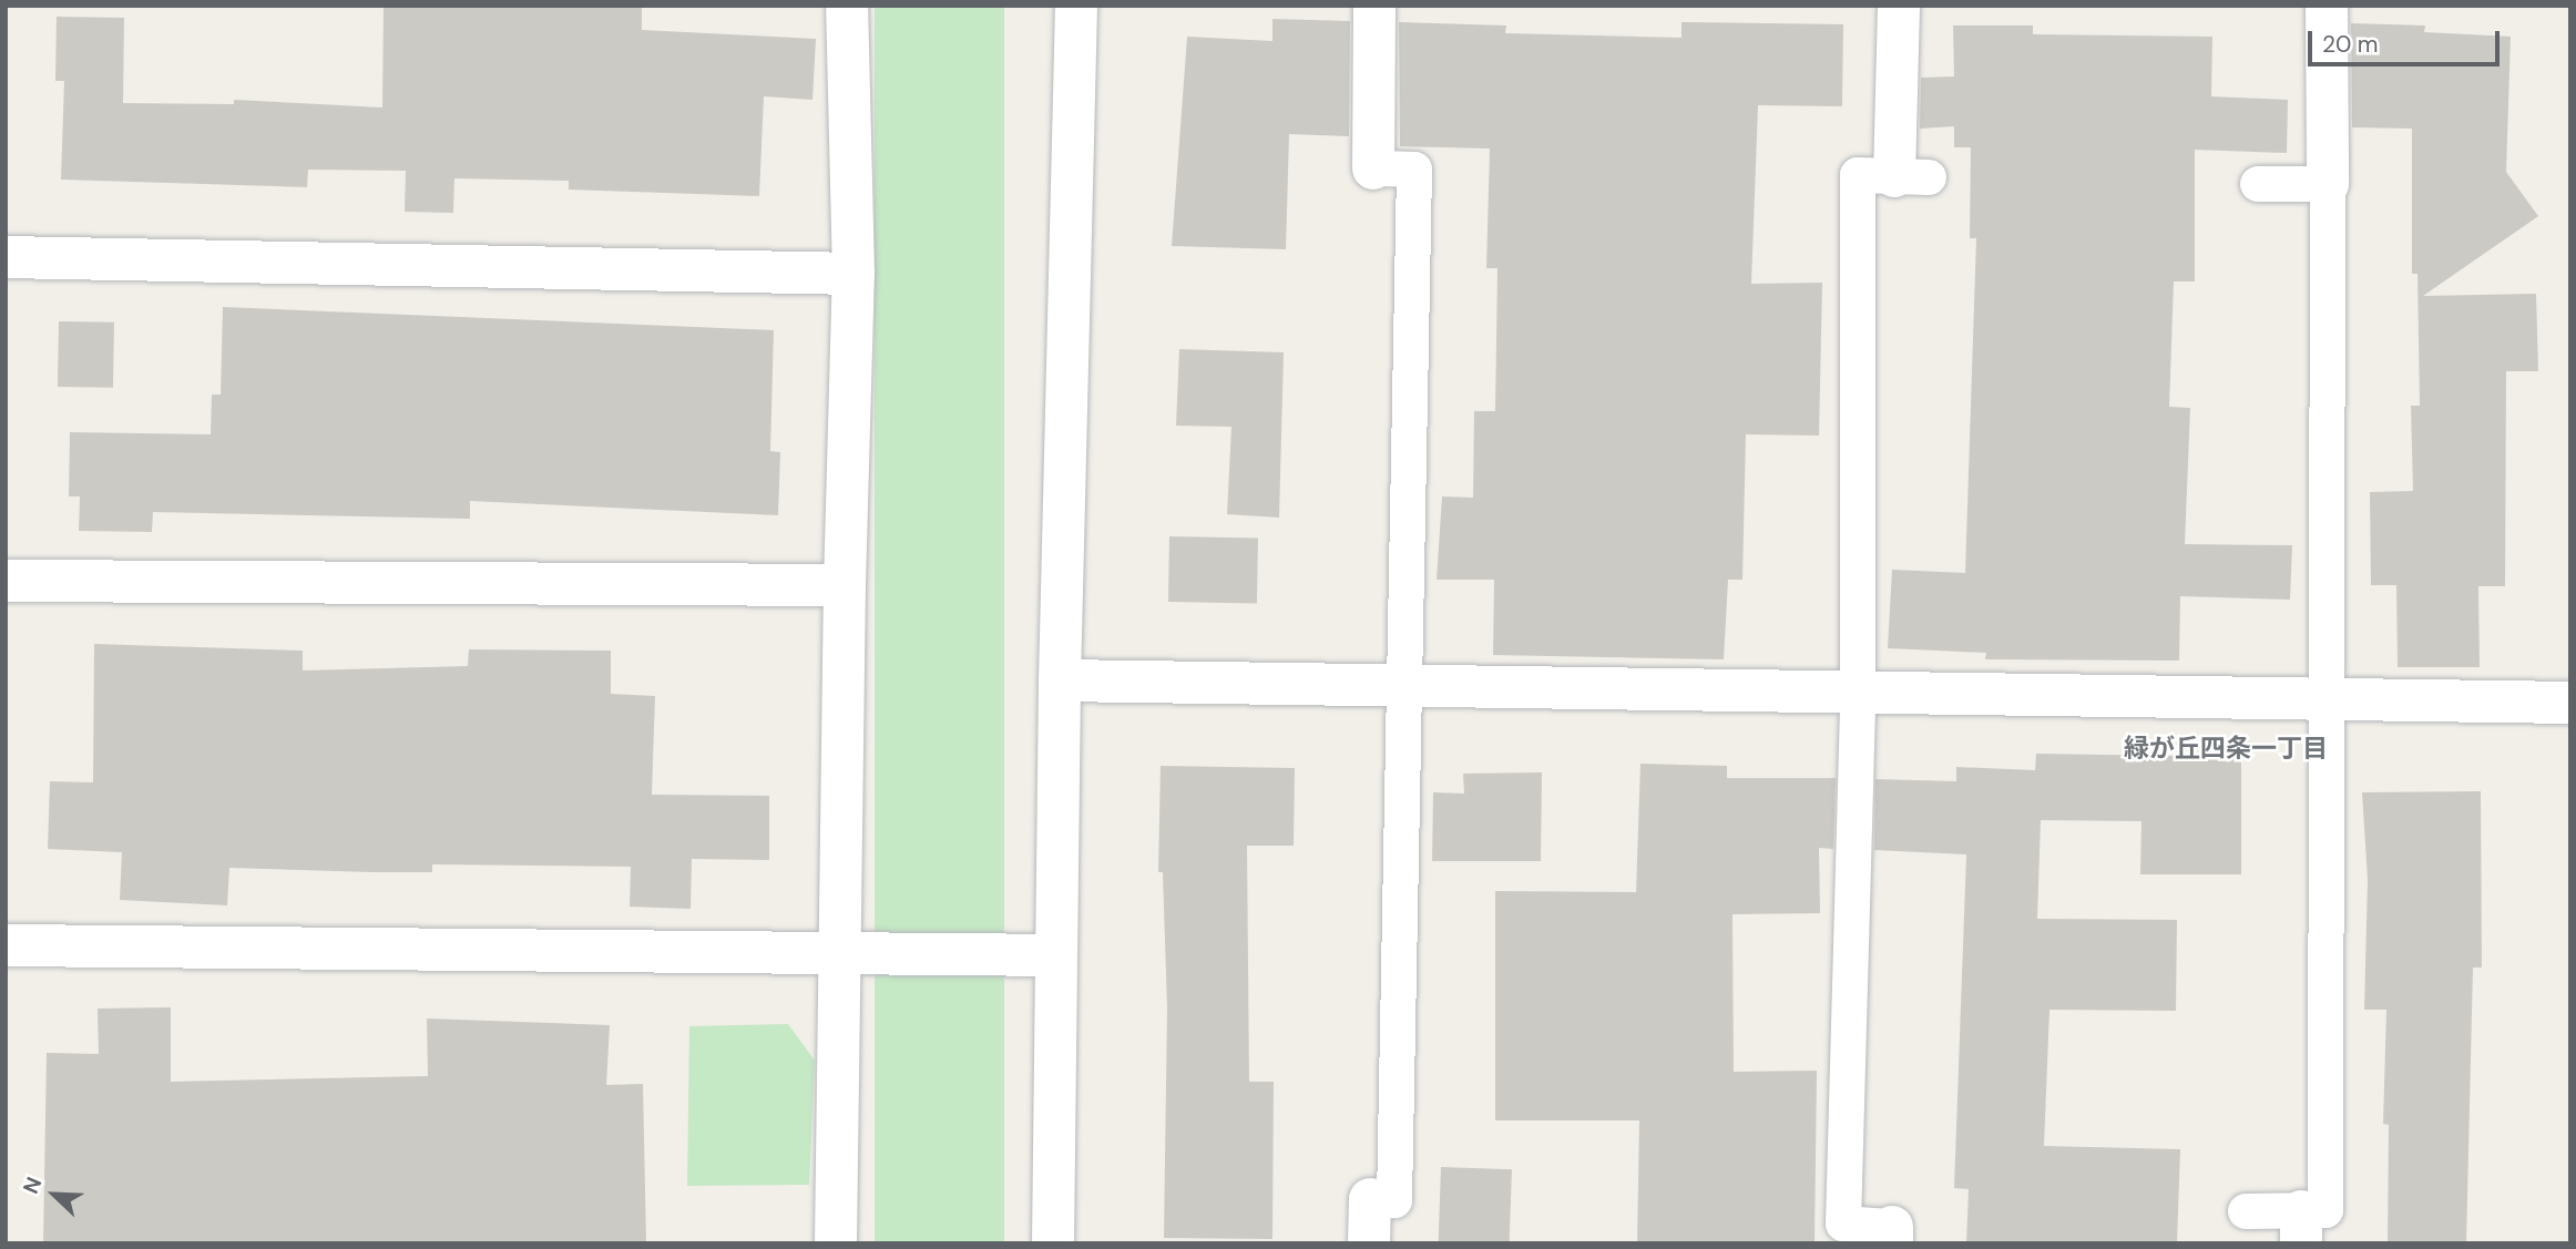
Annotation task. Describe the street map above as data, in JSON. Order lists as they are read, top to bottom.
{
  "districts": ["緑が丘四条一丁目"],
  "scale_bar": "20 m",
  "north": "top left"
}
